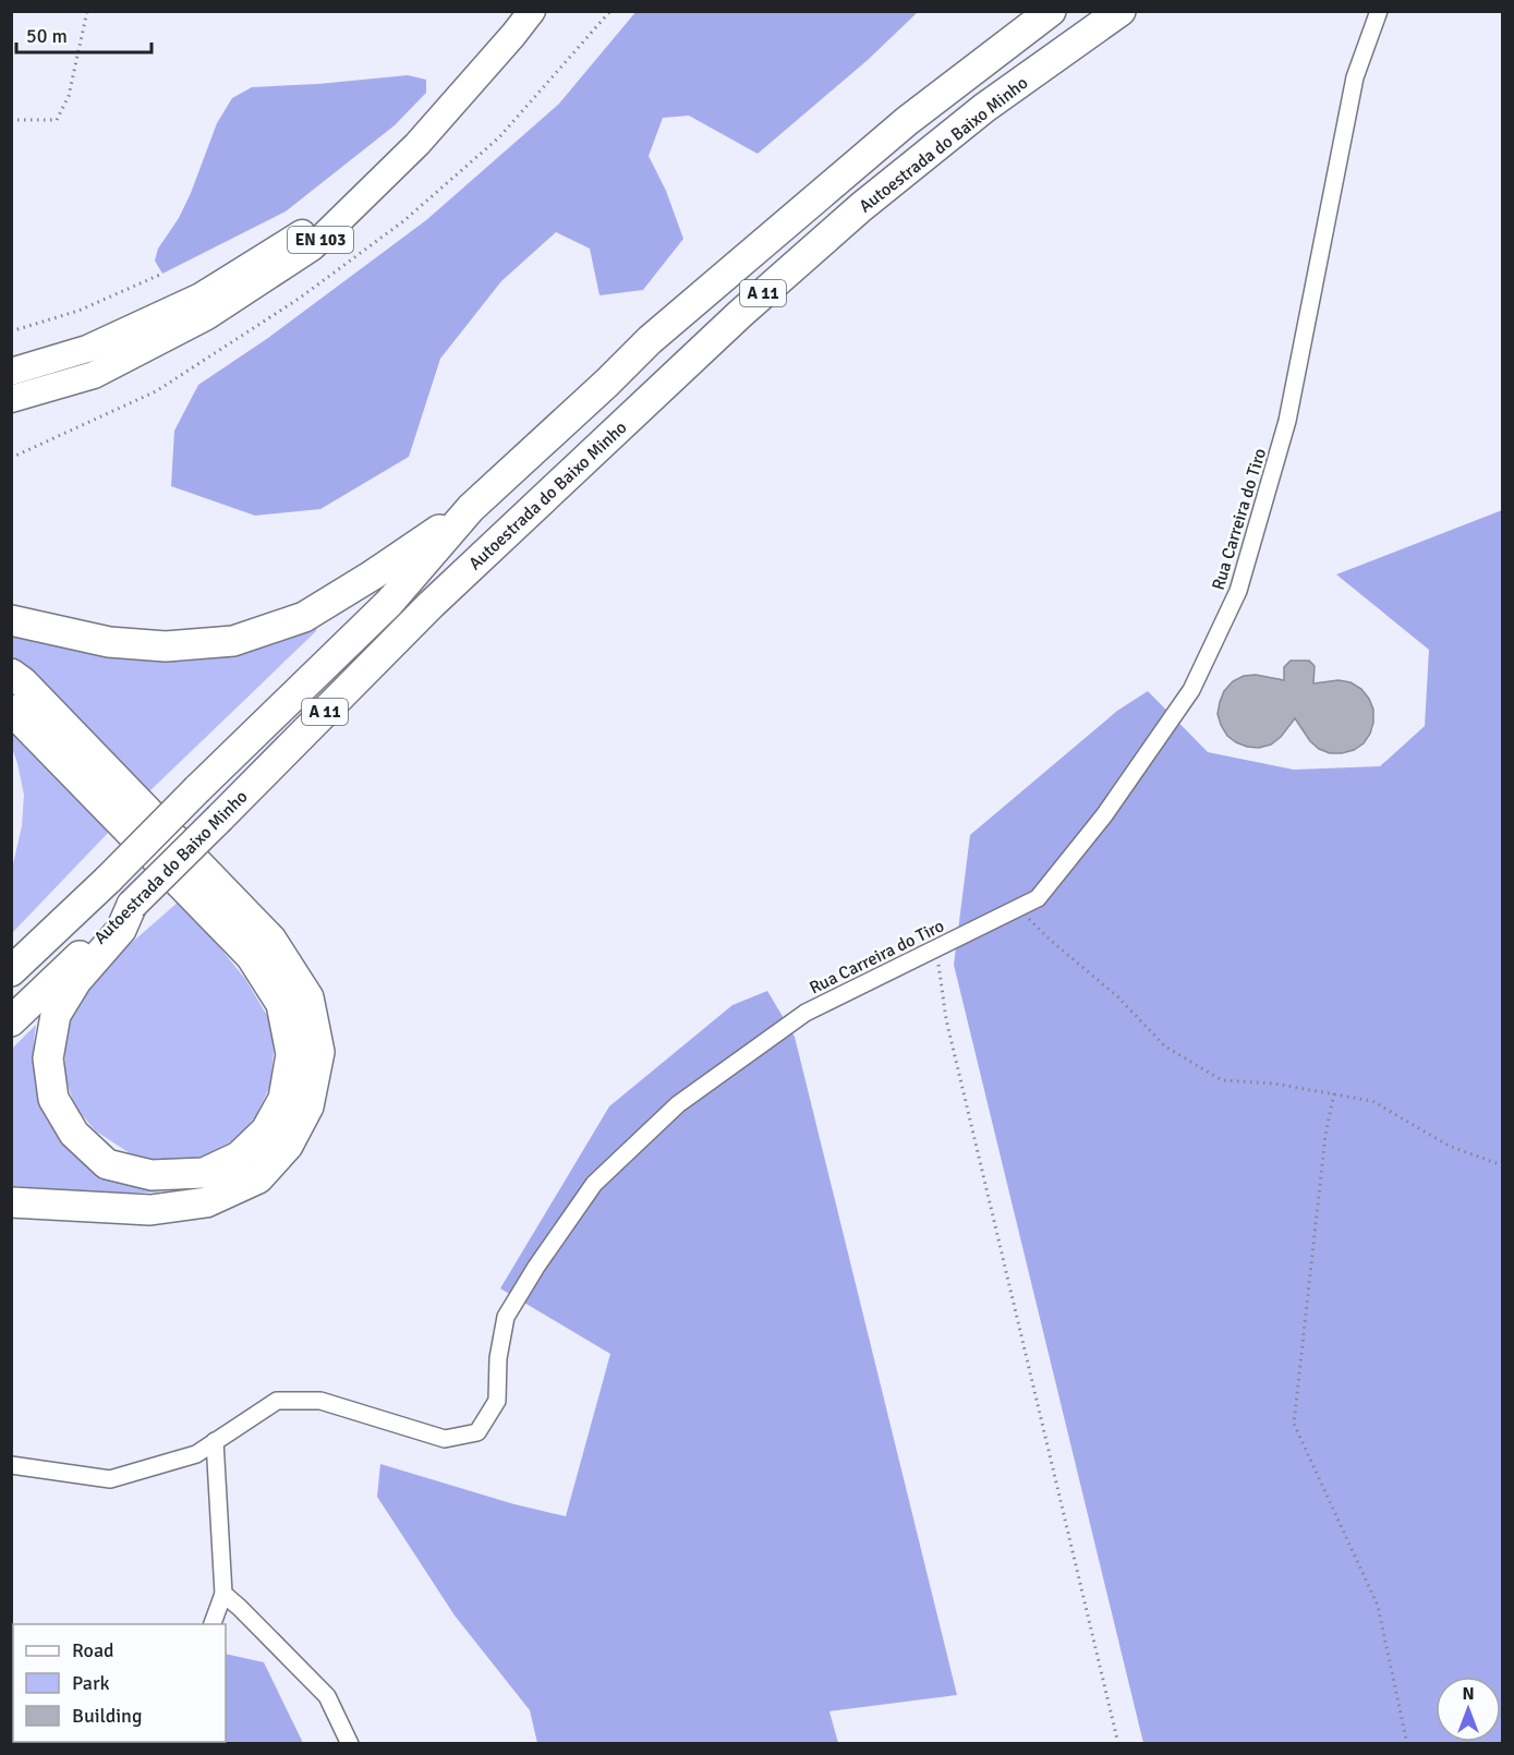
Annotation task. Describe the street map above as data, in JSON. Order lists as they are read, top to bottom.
{
  "streets": {
    "highway": ["Autoestrada do Baixo Minho", "A 11"],
    "main road": ["EN 103"],
    "street": ["Rua Carreira do Tiro"]
  },
  "legend": ["Road", "Park", "Building"],
  "scale_bar": "50 m",
  "north": "top"
}
